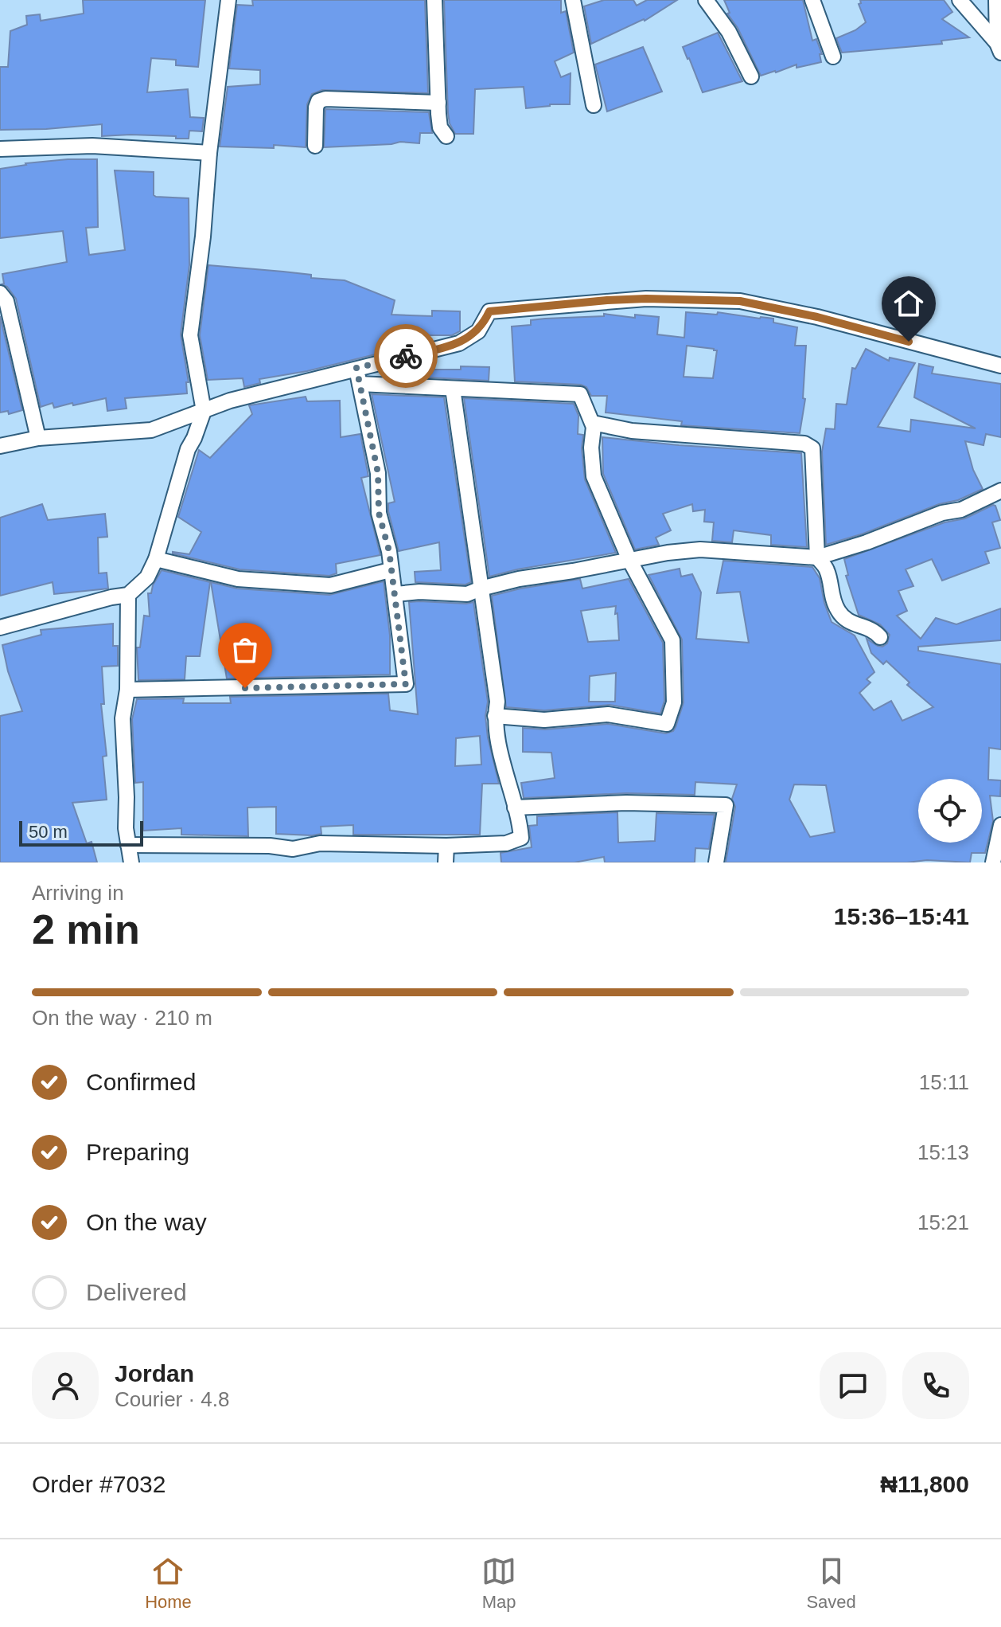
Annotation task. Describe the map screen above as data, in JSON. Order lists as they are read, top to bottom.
{
  "scale_bar": "50 m",
  "page": {
    "scale": "50 m",
    "heading": ["2 min", "Arriving in", "15:36–15:41"],
    "panel": [
      "Jordan",
      "Courier · 4.8",
      "Order #7032",
      "₦11,800"
    ],
    "bar": "On the way · 210 m",
    "list": [
      ["Confirmed", "15:11"],
      ["Preparing", "15:13"],
      ["On the way", "15:21"],
      "Delivered"
    ],
    "tabs": ["Home", "Map", "Saved"]
  }
}
